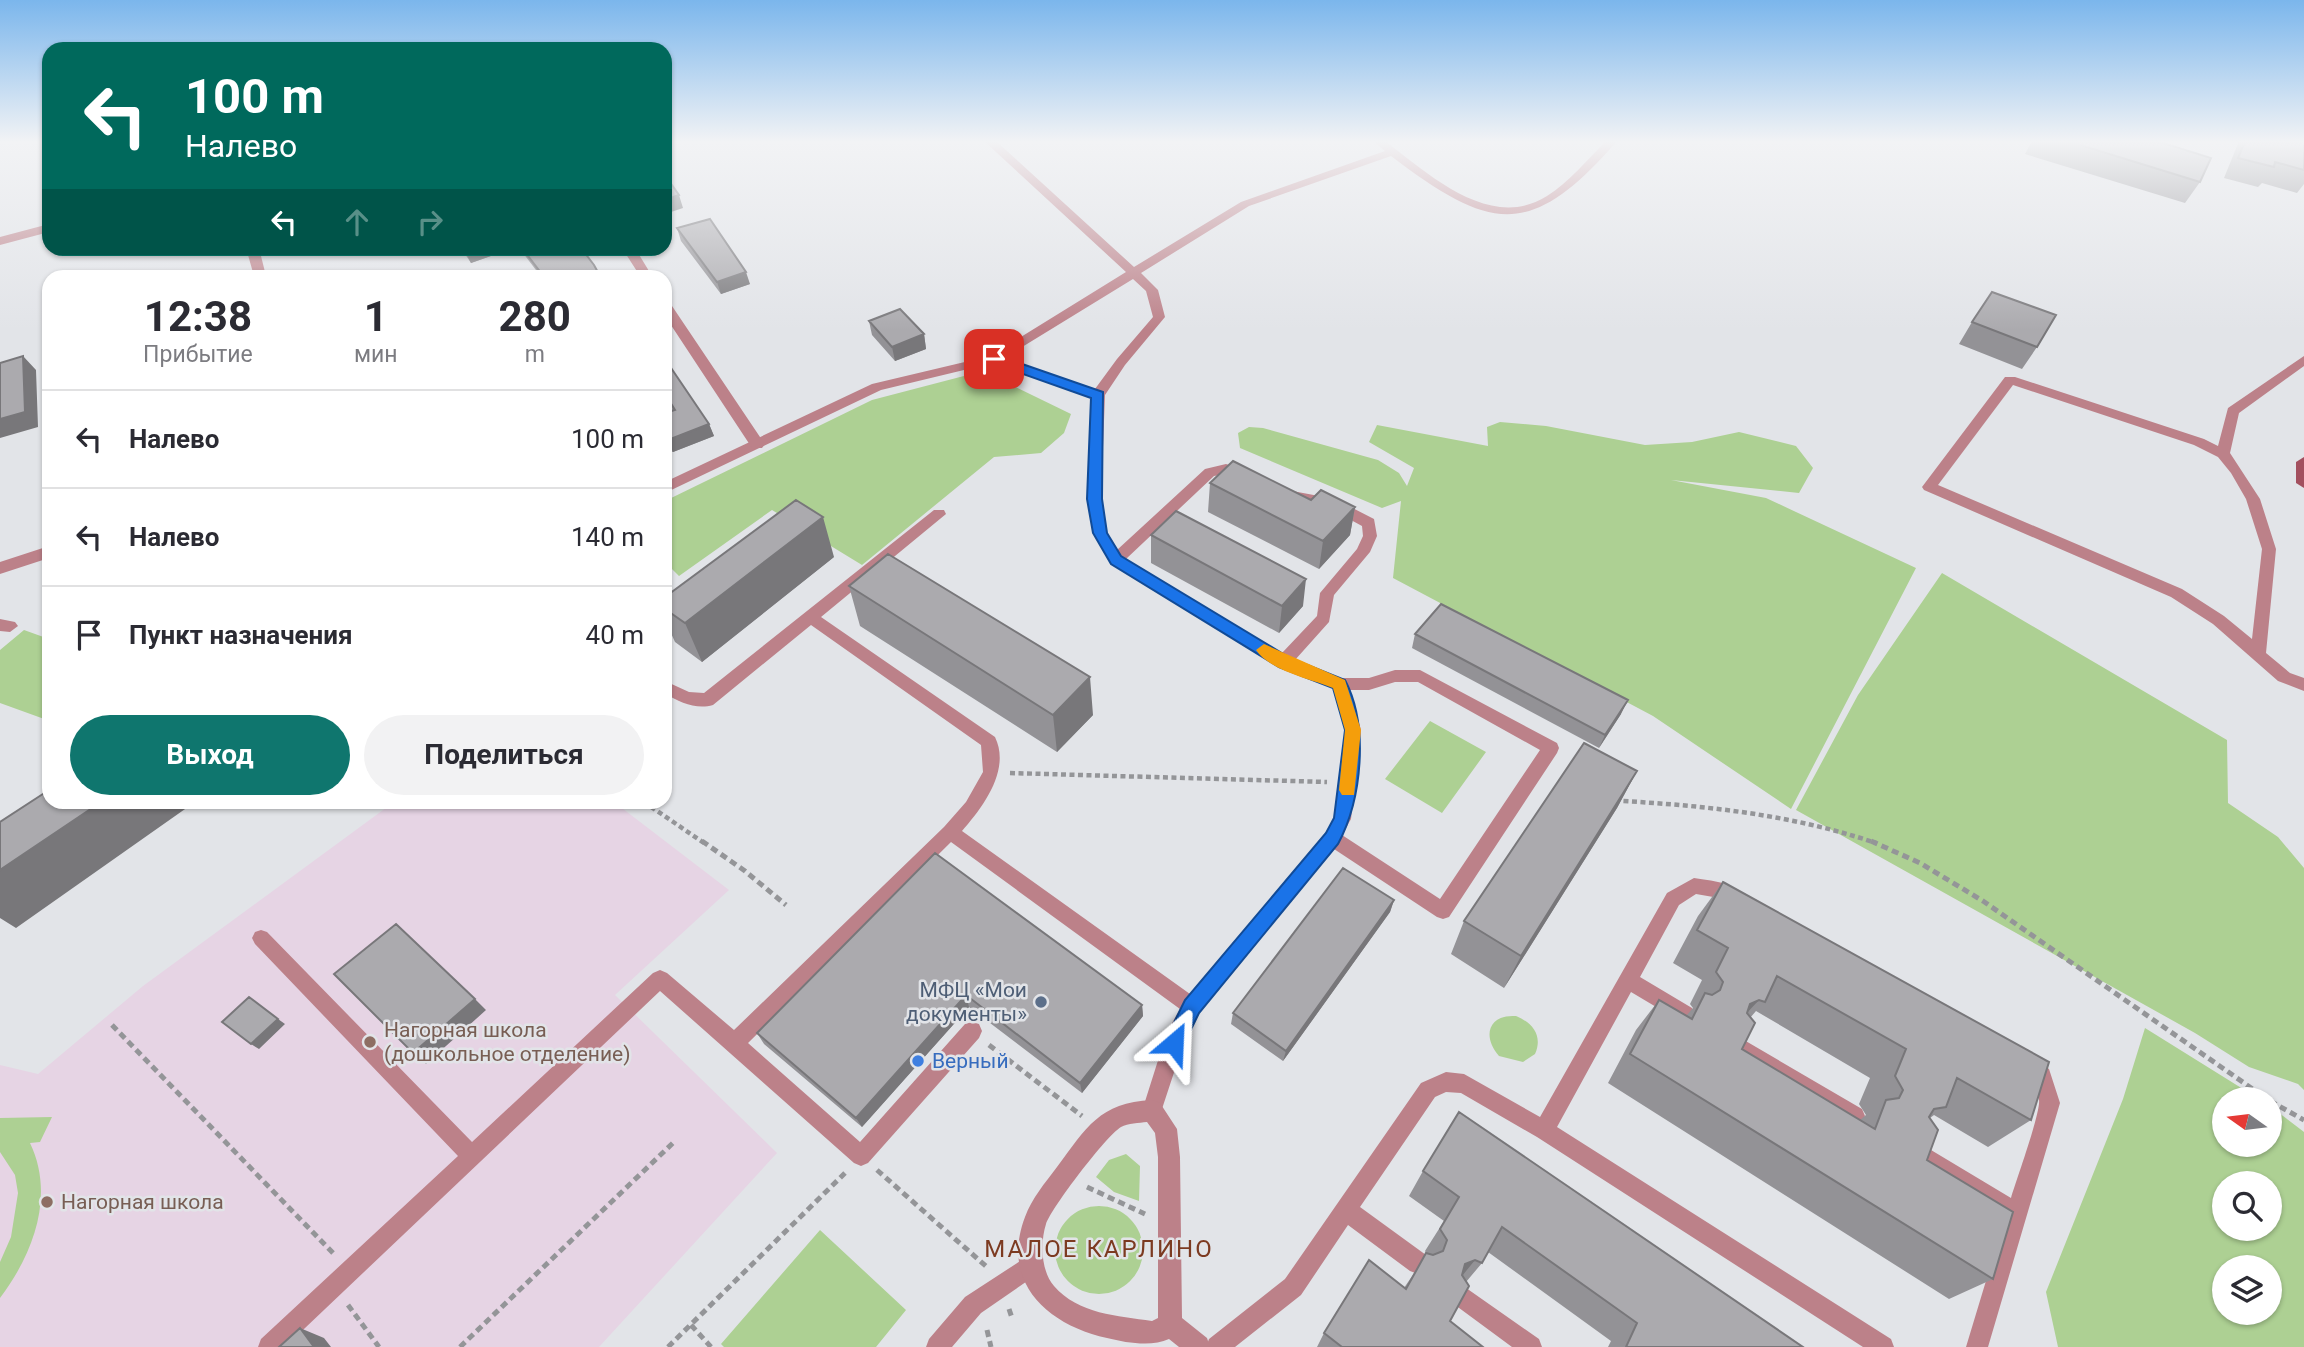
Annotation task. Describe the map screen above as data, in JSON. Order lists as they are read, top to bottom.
{
  "districts": ["МАЛОЕ КАРЛИНО"],
  "places": [
    "МФЦ «Мои документы»",
    "Нагорная школа (дошкольное отделение)",
    "Верный",
    "Нагорная школа"
  ],
  "north": "left",
  "page": {
    "turn": ["100 m", "Налево"],
    "eta": [
      "12:38",
      "Прибытие",
      "1",
      "мин",
      "280",
      "m"
    ],
    "list": [
      {
        "name": "Налево",
        "value": "100 m"
      },
      {
        "name": "Налево",
        "value": "140 m"
      },
      {
        "name": "Пункт назначения",
        "value": "40 m"
      }
    ],
    "buttons": ["Выход", "Поделиться"]
  }
}
